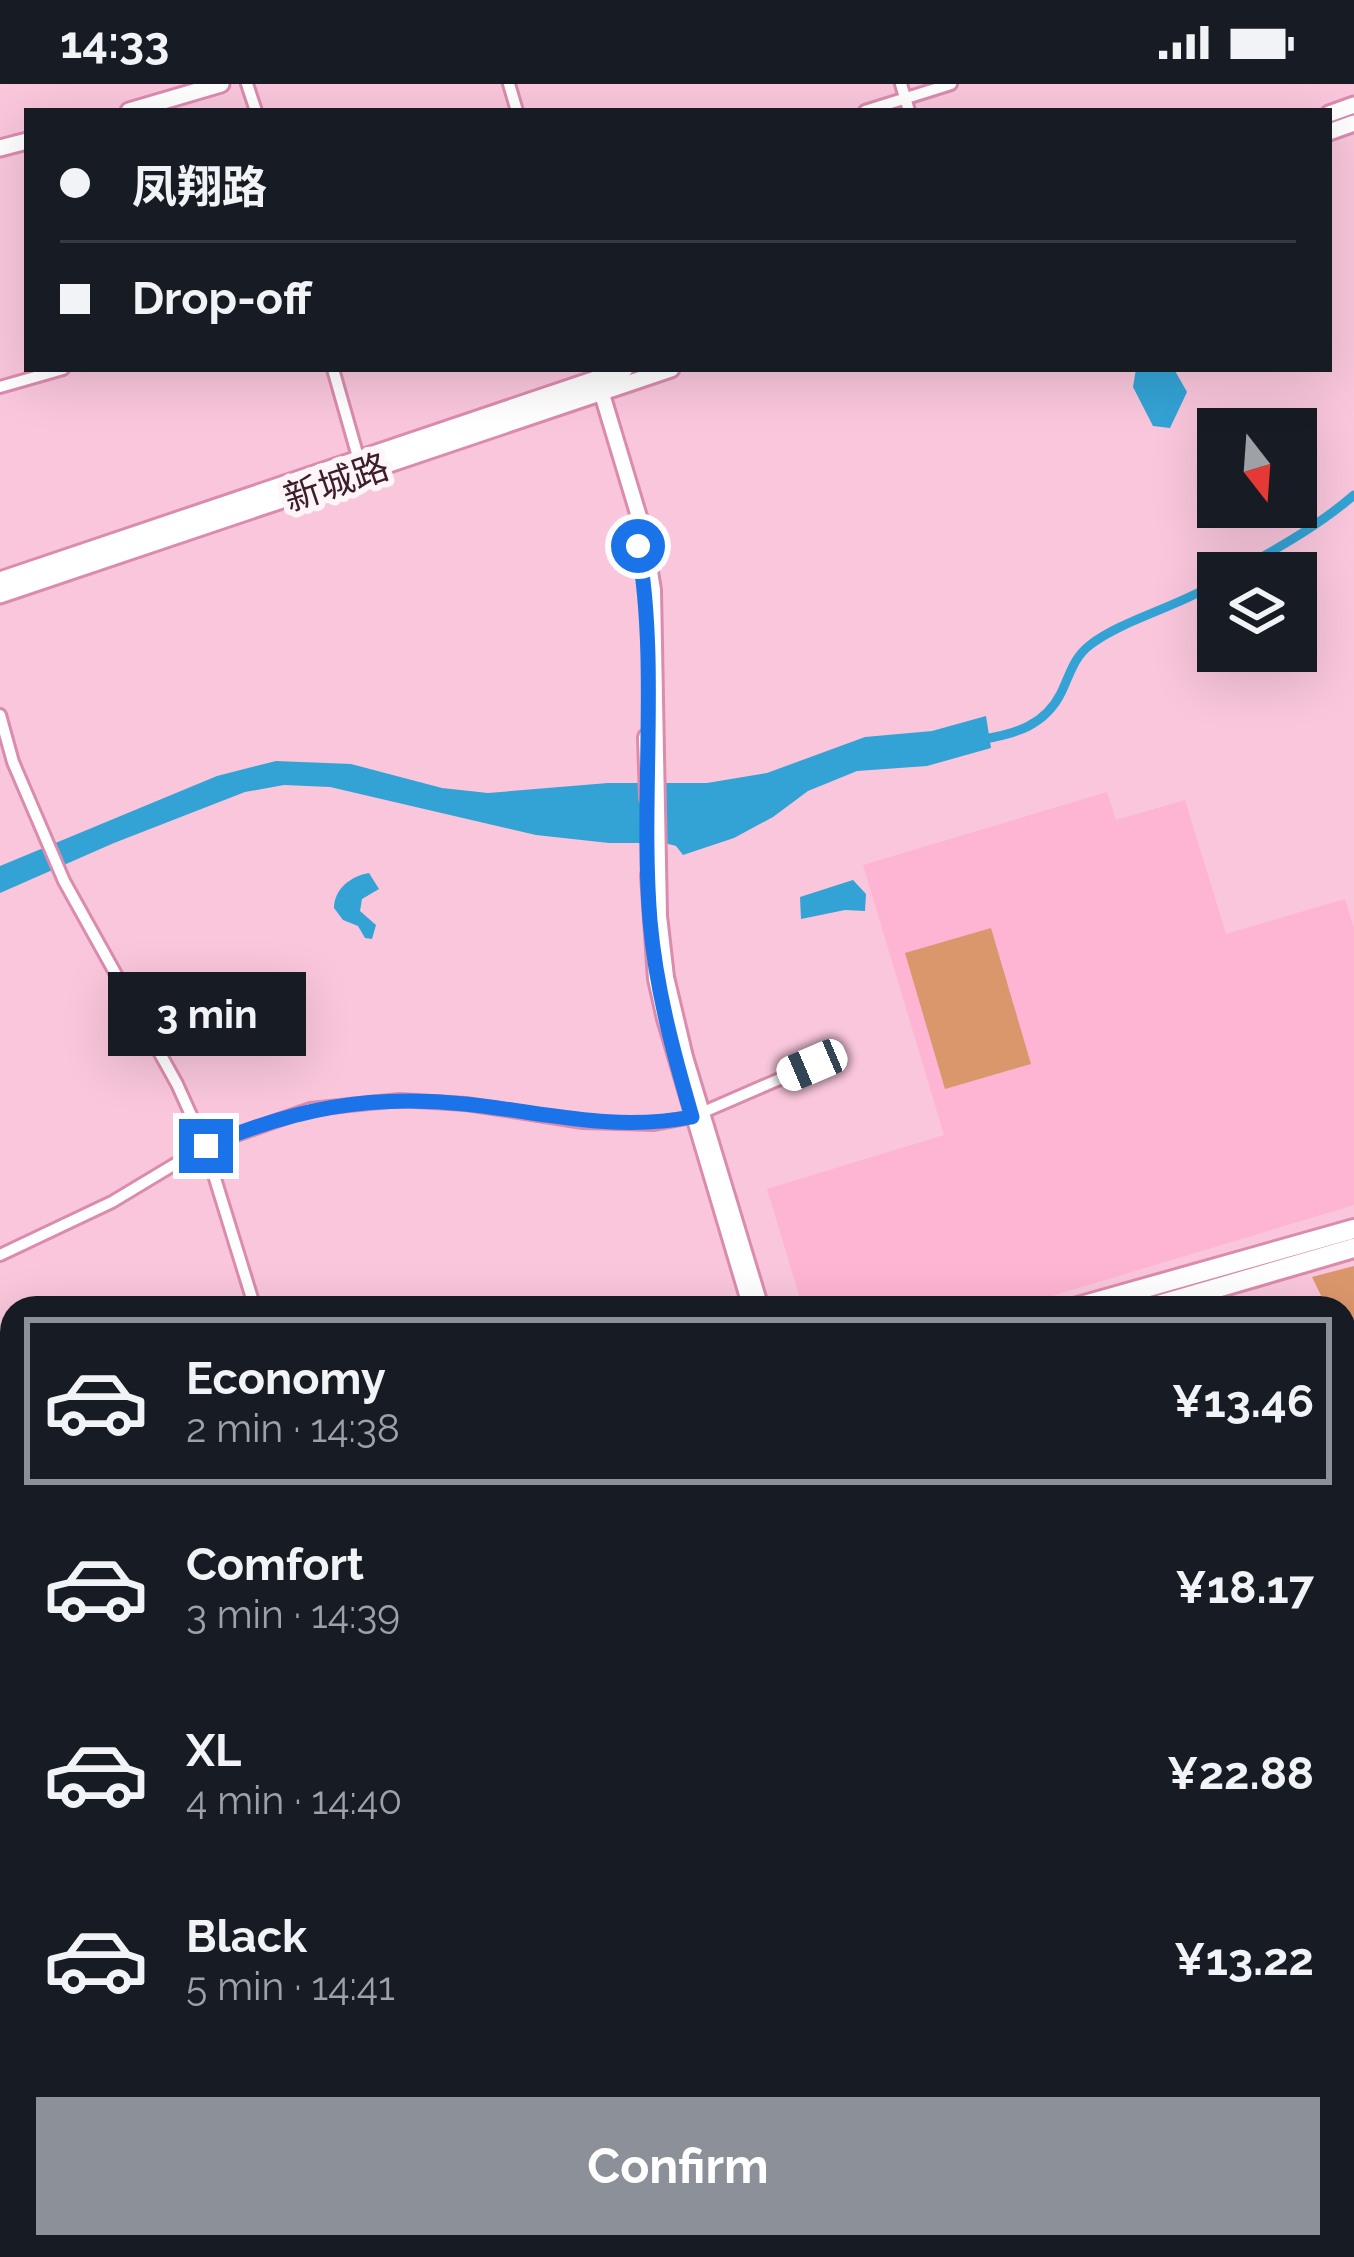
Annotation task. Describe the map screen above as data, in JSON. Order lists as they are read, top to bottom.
{
  "streets": {
    "main road": ["新城路"]
  },
  "north": "bottom",
  "page": {
    "status": "14:33",
    "banner": ["凤翔路", "Drop-off"],
    "bubble": "3 min",
    "list": [
      {
        "name": "Economy",
        "note": "2 min · 14:38",
        "value": "¥13.46"
      },
      {
        "name": "Comfort",
        "note": "3 min · 14:39",
        "value": "¥18.17"
      },
      {
        "name": "XL",
        "note": "4 min · 14:40",
        "value": "¥22.88"
      },
      {
        "name": "Black",
        "note": "5 min · 14:41",
        "value": "¥13.22"
      }
    ],
    "buttons": "Confirm"
  }
}
